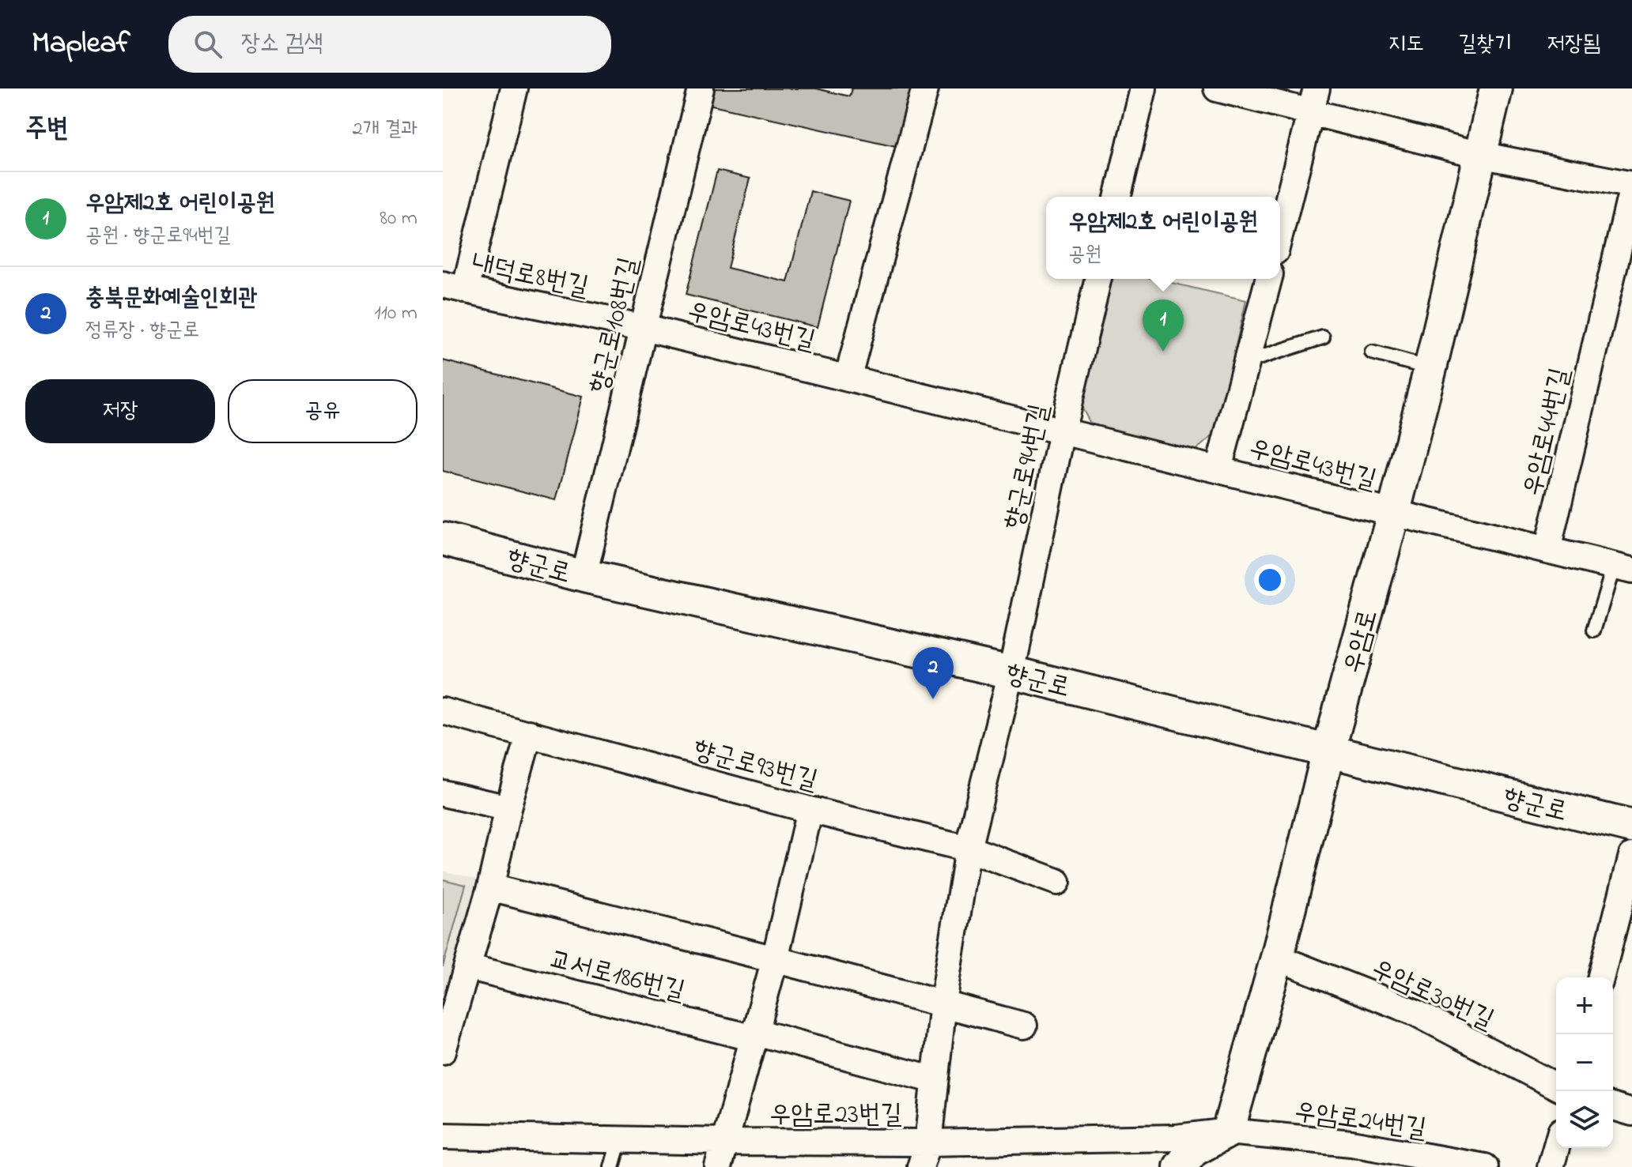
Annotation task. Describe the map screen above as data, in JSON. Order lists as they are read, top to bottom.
{
  "streets": {
    "street": [
      "내덕로8번길",
      "우암로43번길",
      "향군로108번길",
      "우암로44번길",
      "향군로94번길",
      "향군로",
      "우암로",
      "향군로93번길",
      "교서로186번길",
      "우암로30번길",
      "우암로23번길",
      "우암로24번길"
    ]
  },
  "crossings": [
    ["내덕로8번길", "우암로43번길"],
    ["내덕로8번길", "향군로108번길"],
    ["우암로43번길", "향군로108번길"],
    ["우암로43번길", "향군로94번길"],
    ["우암로43번길", "우암로"],
    ["향군로108번길", "향군로"],
    ["향군로94번길", "향군로"],
    ["향군로", "우암로"],
    ["우암로", "우암로30번길"],
    ["우암로", "우암로23번길"],
    ["우암로", "우암로24번길"],
    ["우암로23번길", "우암로24번길"]
  ],
  "page": {
    "header": "Mapleaf",
    "search": "장소 검색",
    "nav": ["지도", "길찾기", "저장됨"],
    "heading": ["주변", "2개 결과"],
    "list": [
      {
        "mark": "1",
        "name": "우암제2호 어린이공원",
        "note": "공원 · 향군로94번길",
        "value": "80 m"
      },
      {
        "mark": "2",
        "name": "충북문화예술인회관",
        "note": "정류장 · 향군로",
        "value": "110 m"
      }
    ],
    "popup": ["우암제2호 어린이공원", "공원"],
    "pins": ["1", "2"],
    "buttons": ["저장", "공유"],
    "map_buttons": ["+", "−"]
  }
}
